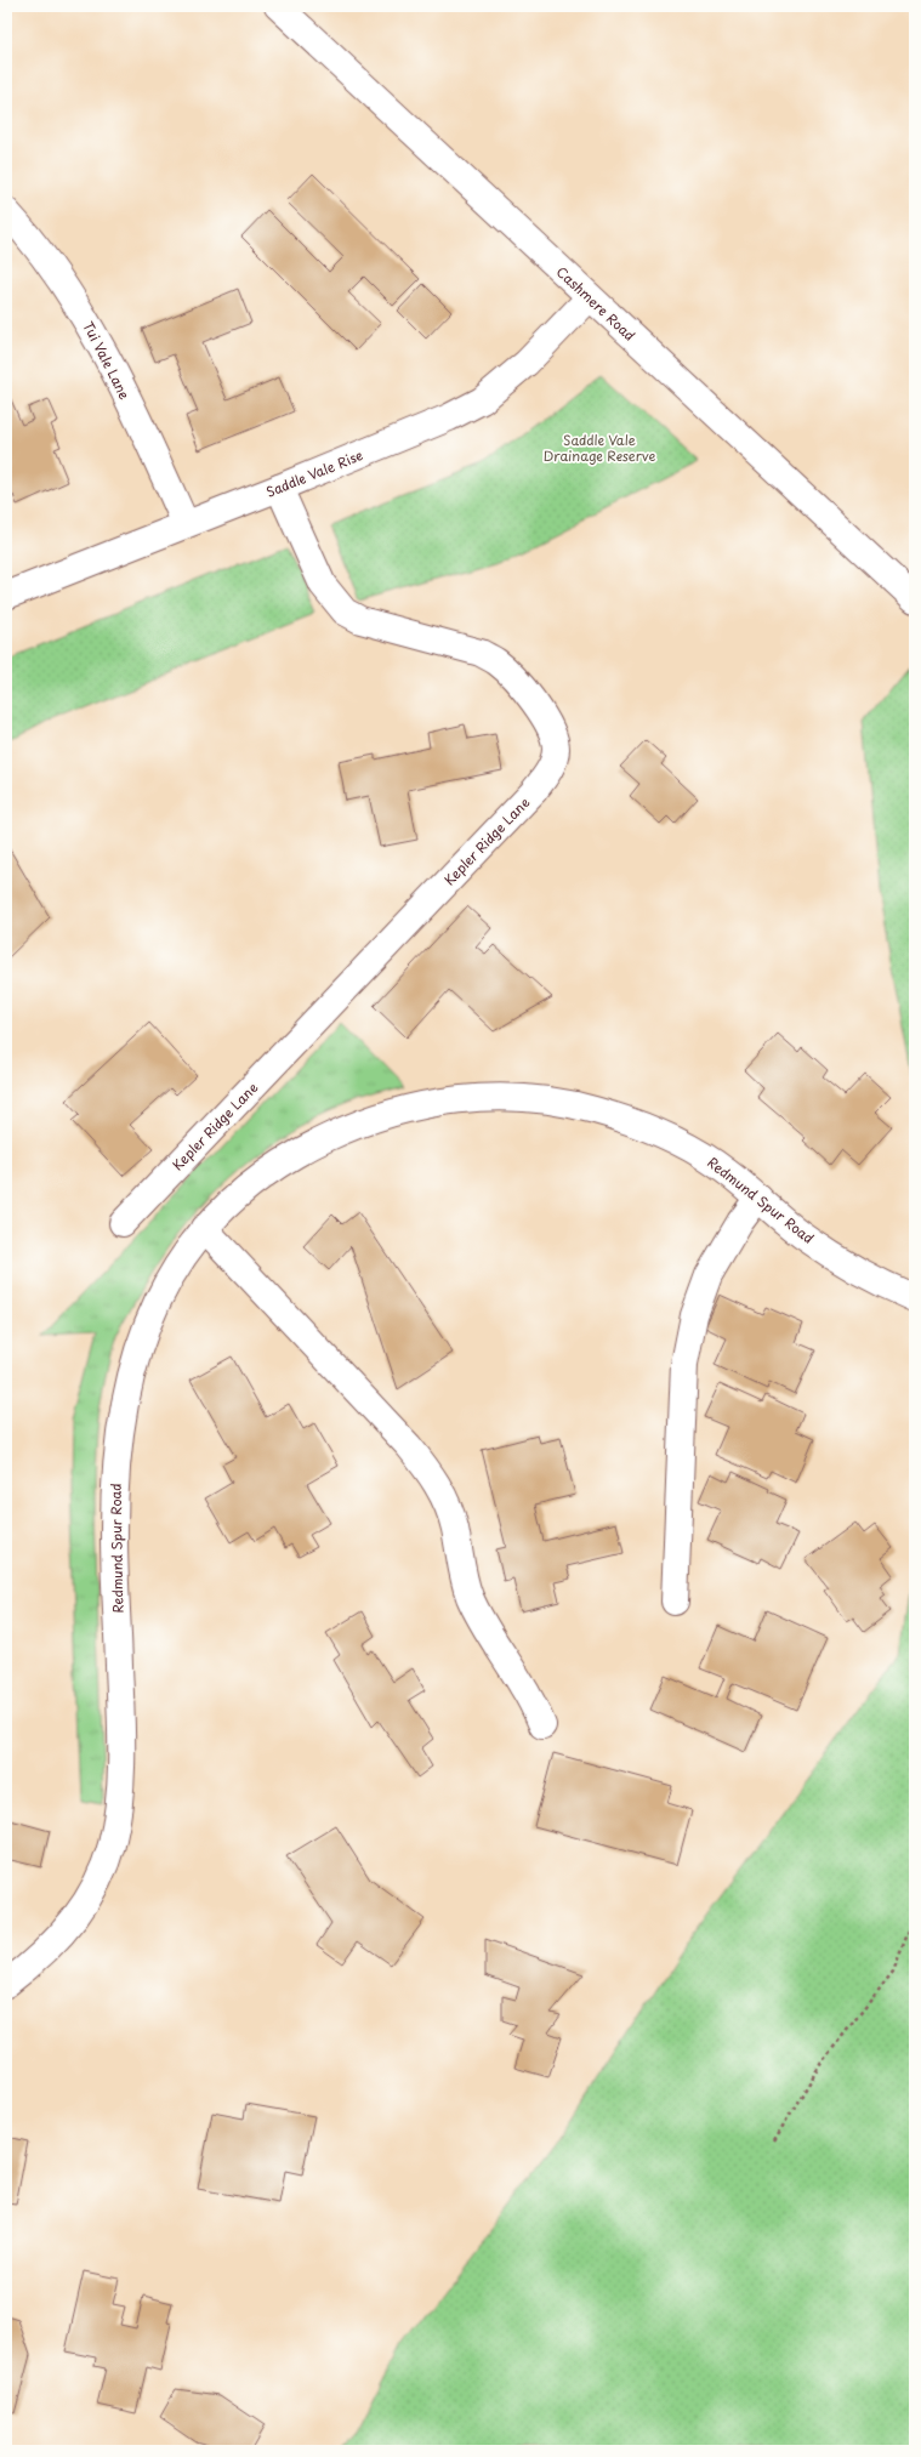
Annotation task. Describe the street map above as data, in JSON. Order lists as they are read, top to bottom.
{
  "streets": {
    "street": [
      "Cashmere Road",
      "Tui Vale Lane",
      "Saddle Vale Rise",
      "Kepler Ridge Lane",
      "Redmund Spur Road"
    ]
  },
  "crossings": [
    ["Cashmere Road", "Saddle Vale Rise"],
    ["Tui Vale Lane", "Saddle Vale Rise"],
    ["Saddle Vale Rise", "Kepler Ridge Lane"]
  ],
  "parks": ["Saddle Vale Drainage Reserve"]
}
